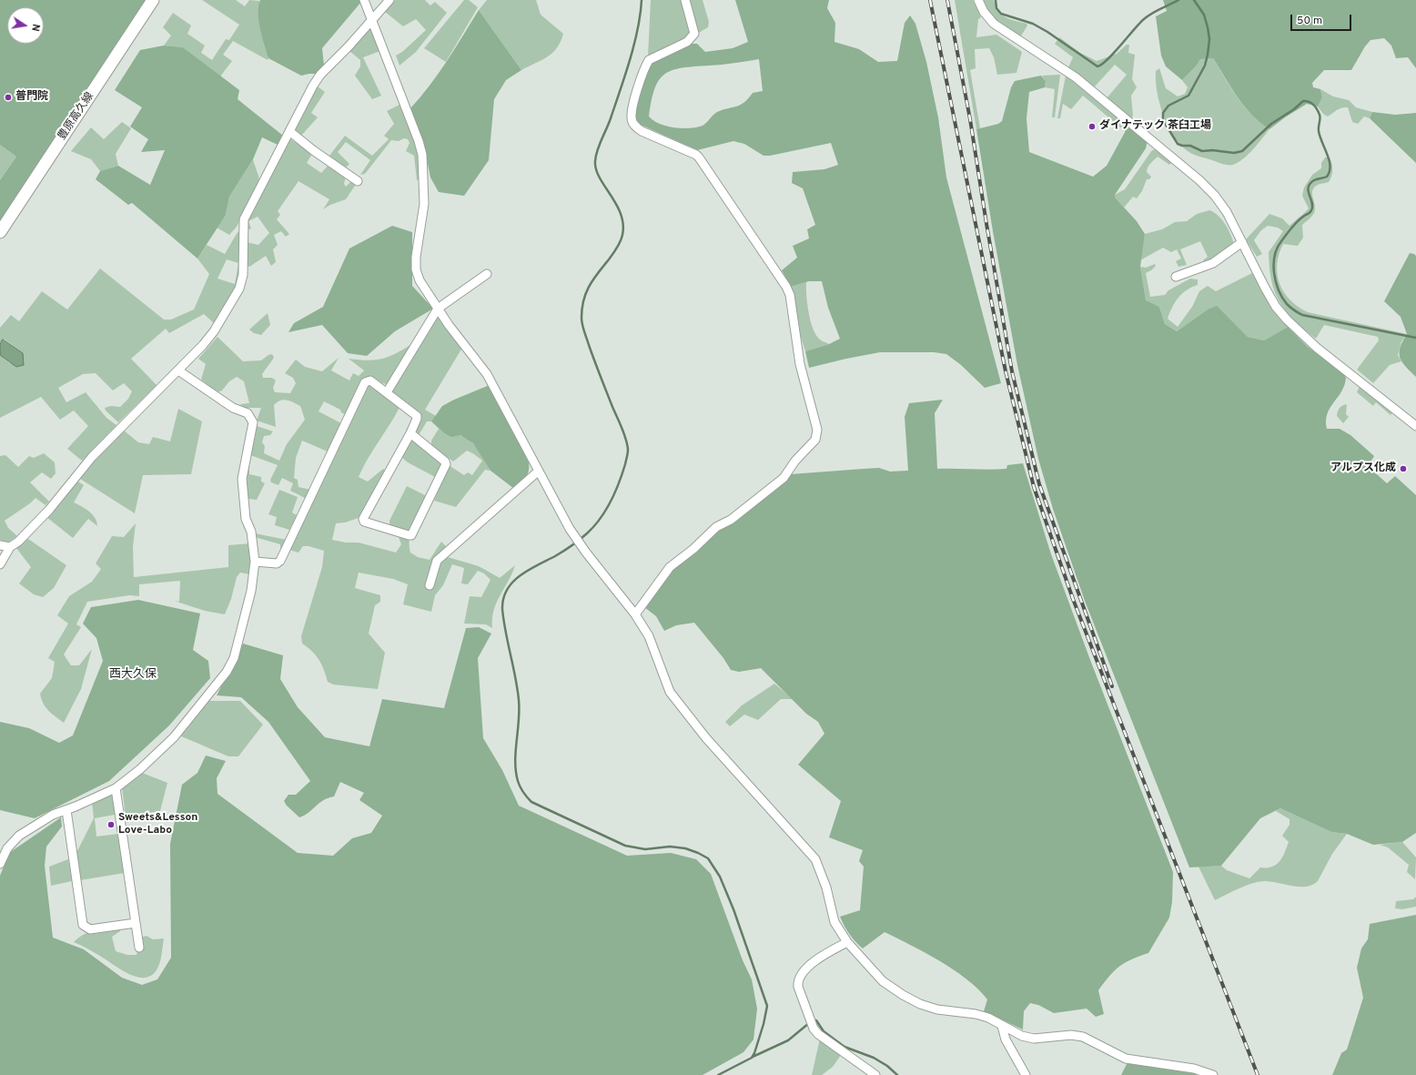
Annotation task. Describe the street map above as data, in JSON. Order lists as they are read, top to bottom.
{
  "streets": {
    "main road": ["豊原高久線"]
  },
  "districts": ["西大久保"],
  "places": [
    "普門院",
    "ダイナテック 茶臼工場",
    "アルプス化成",
    "Sweets&Lesson Love-Labo"
  ],
  "scale_bar": "50 m",
  "north": "right"
}
